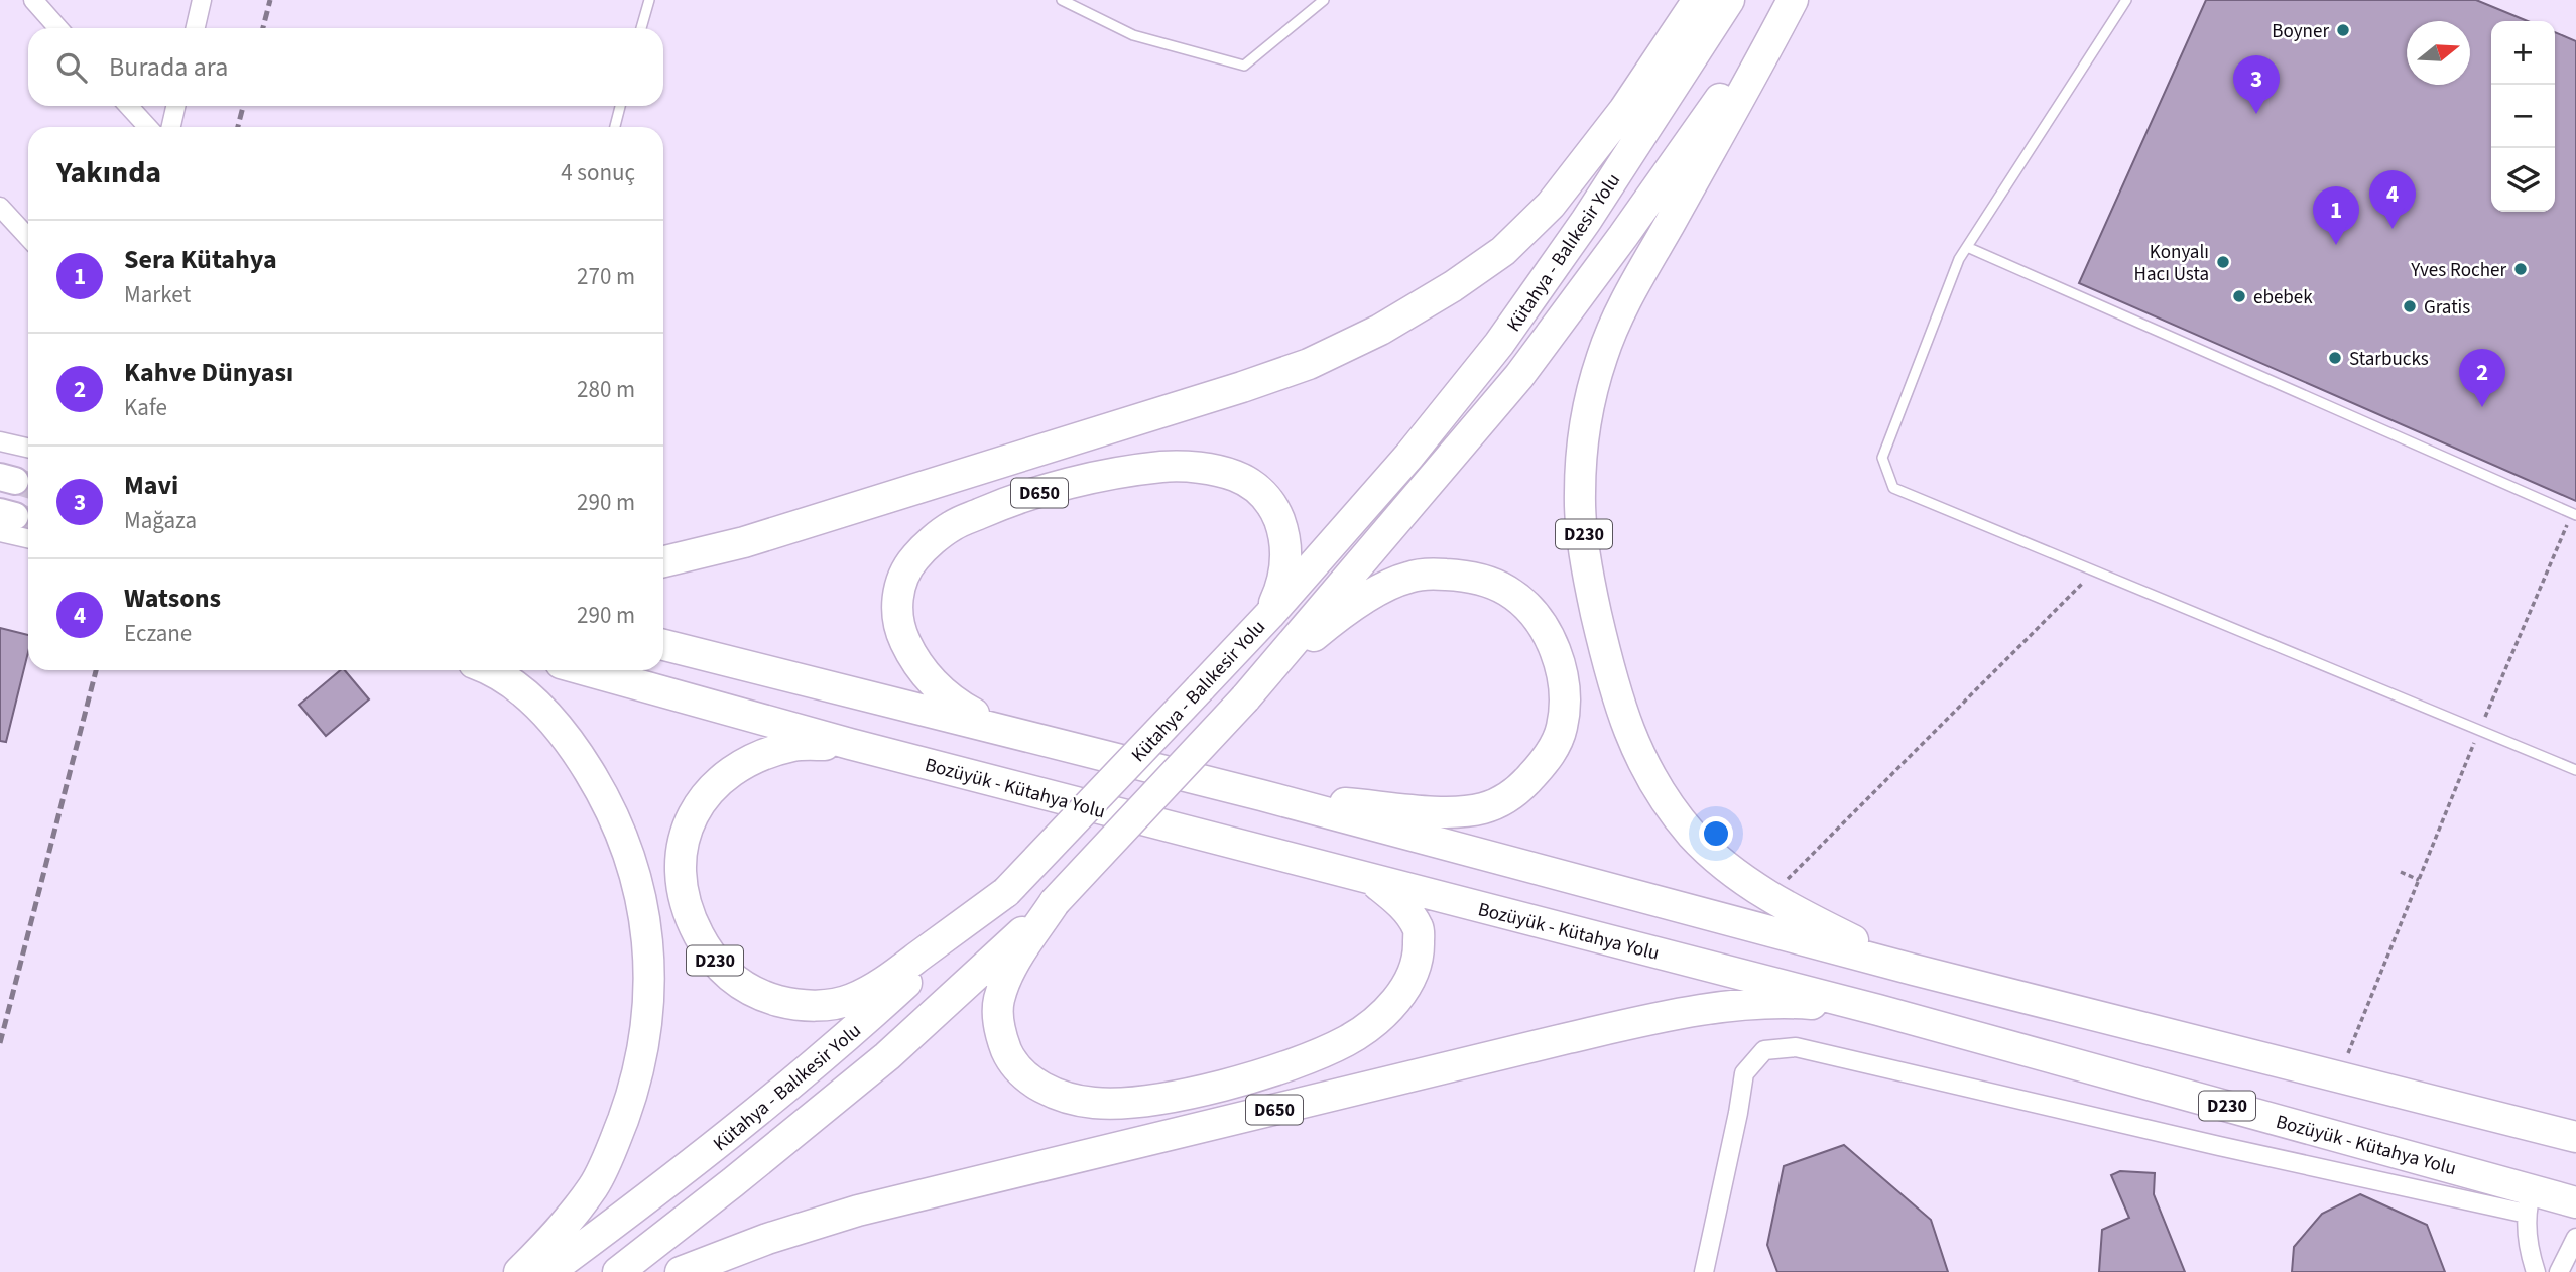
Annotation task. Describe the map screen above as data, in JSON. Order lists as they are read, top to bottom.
{
  "streets": {
    "highway": [
      "Kütahya - Balıkesir Yolu",
      "D650",
      "D230",
      "Bozüyük - Kütahya Yolu"
    ]
  },
  "crossings": [
    ["Kütahya - Balıkesir Yolu", "D650"],
    ["Kütahya - Balıkesir Yolu", "D230"],
    ["D650", "D230"],
    ["D650", "Bozüyük - Kütahya Yolu"],
    ["D230", "Bozüyük - Kütahya Yolu"]
  ],
  "places": [
    "Boyner",
    "Konyalı Hacı Usta",
    "Yves Rocher",
    "ebebek",
    "Gratis",
    "Starbucks"
  ],
  "north": "right",
  "page": {
    "map_buttons": ["+", "−"],
    "search": "Burada ara",
    "pins": [
      "3",
      "4",
      "1",
      "2"
    ],
    "heading": ["Yakında", "4 sonuç"],
    "list": [
      {
        "mark": "1",
        "name": "Sera Kütahya",
        "note": "Market",
        "value": "270 m"
      },
      {
        "mark": "2",
        "name": "Kahve Dünyası",
        "note": "Kafe",
        "value": "280 m"
      },
      {
        "mark": "3",
        "name": "Mavi",
        "note": "Mağaza",
        "value": "290 m"
      },
      {
        "mark": "4",
        "name": "Watsons",
        "note": "Eczane",
        "value": "290 m"
      }
    ]
  }
}
